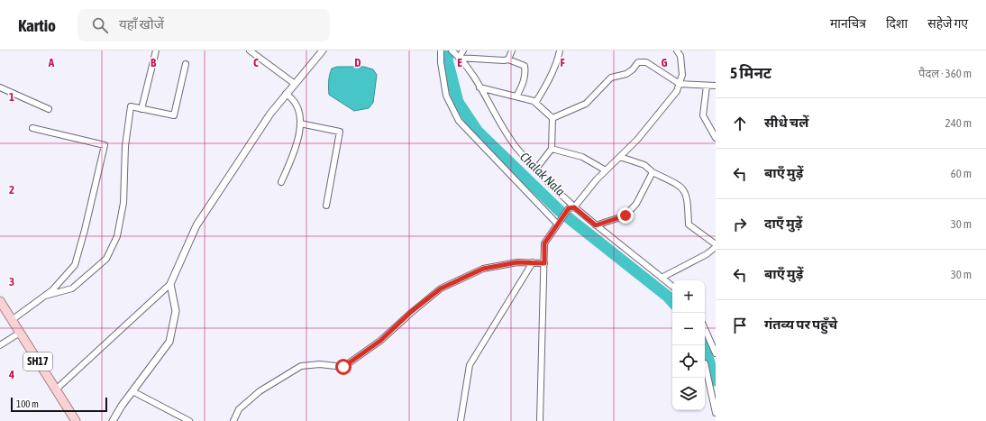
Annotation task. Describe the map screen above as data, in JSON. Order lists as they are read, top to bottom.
{
  "streets": {
    "main road": ["SH17"]
  },
  "water": ["Chalak Nala"],
  "scale_bar": "100 m",
  "page": {
    "header": "Kartio",
    "search": "यहाँ खोजें",
    "nav": ["मानचित्र", "दिशा", "सहेजे गए"],
    "heading": ["5 मिनट", "पैदल · 360 m"],
    "list": [
      ["सीधे चलें", "240 m"],
      ["बाएँ मुड़ें", "60 m"],
      ["दाएँ मुड़ें", "30 m"],
      ["बाएँ मुड़ें", "30 m"],
      "गंतव्य पर पहुँचे"
    ],
    "map_buttons": ["+", "−"],
    "scale": "100 m"
  },
  "grid": {
    "columns": [
      "A",
      "B",
      "C",
      "D",
      "E",
      "F",
      "G"
    ],
    "rows": [
      "1",
      "2",
      "3",
      "4"
    ]
  }
}
